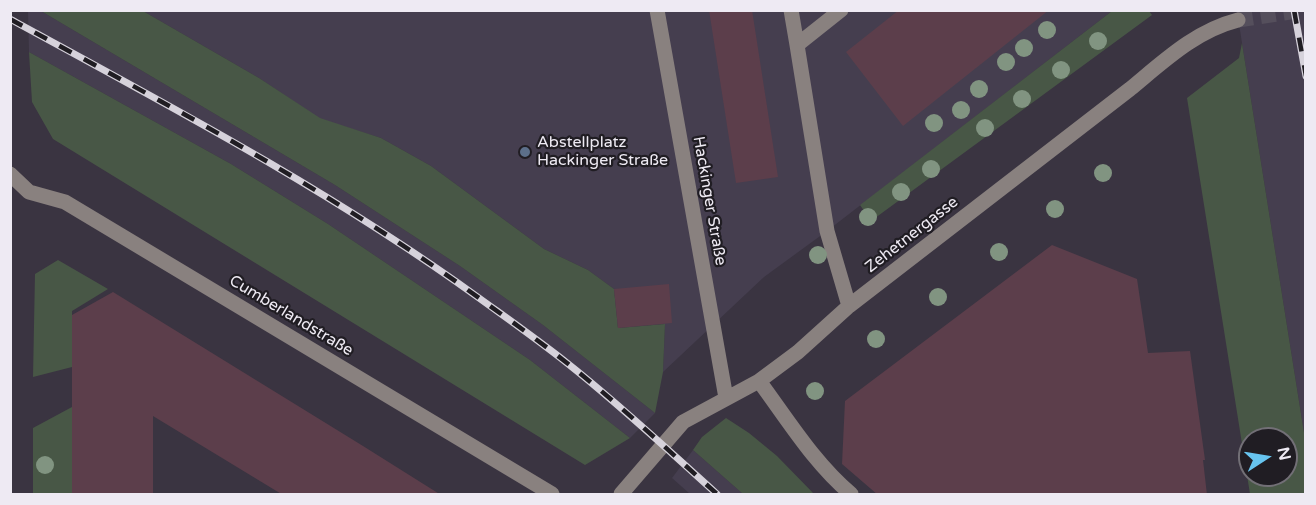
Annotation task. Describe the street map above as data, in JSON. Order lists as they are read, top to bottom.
{
  "streets": {
    "street": ["Hackinger Straße", "Zehetnergasse", "Cumberlandstraße"]
  },
  "crossings": [
    ["Hackinger Straße", "Zehetnergasse"]
  ],
  "places": ["Abstellplatz Hackinger Straße"],
  "north": "right"
}
